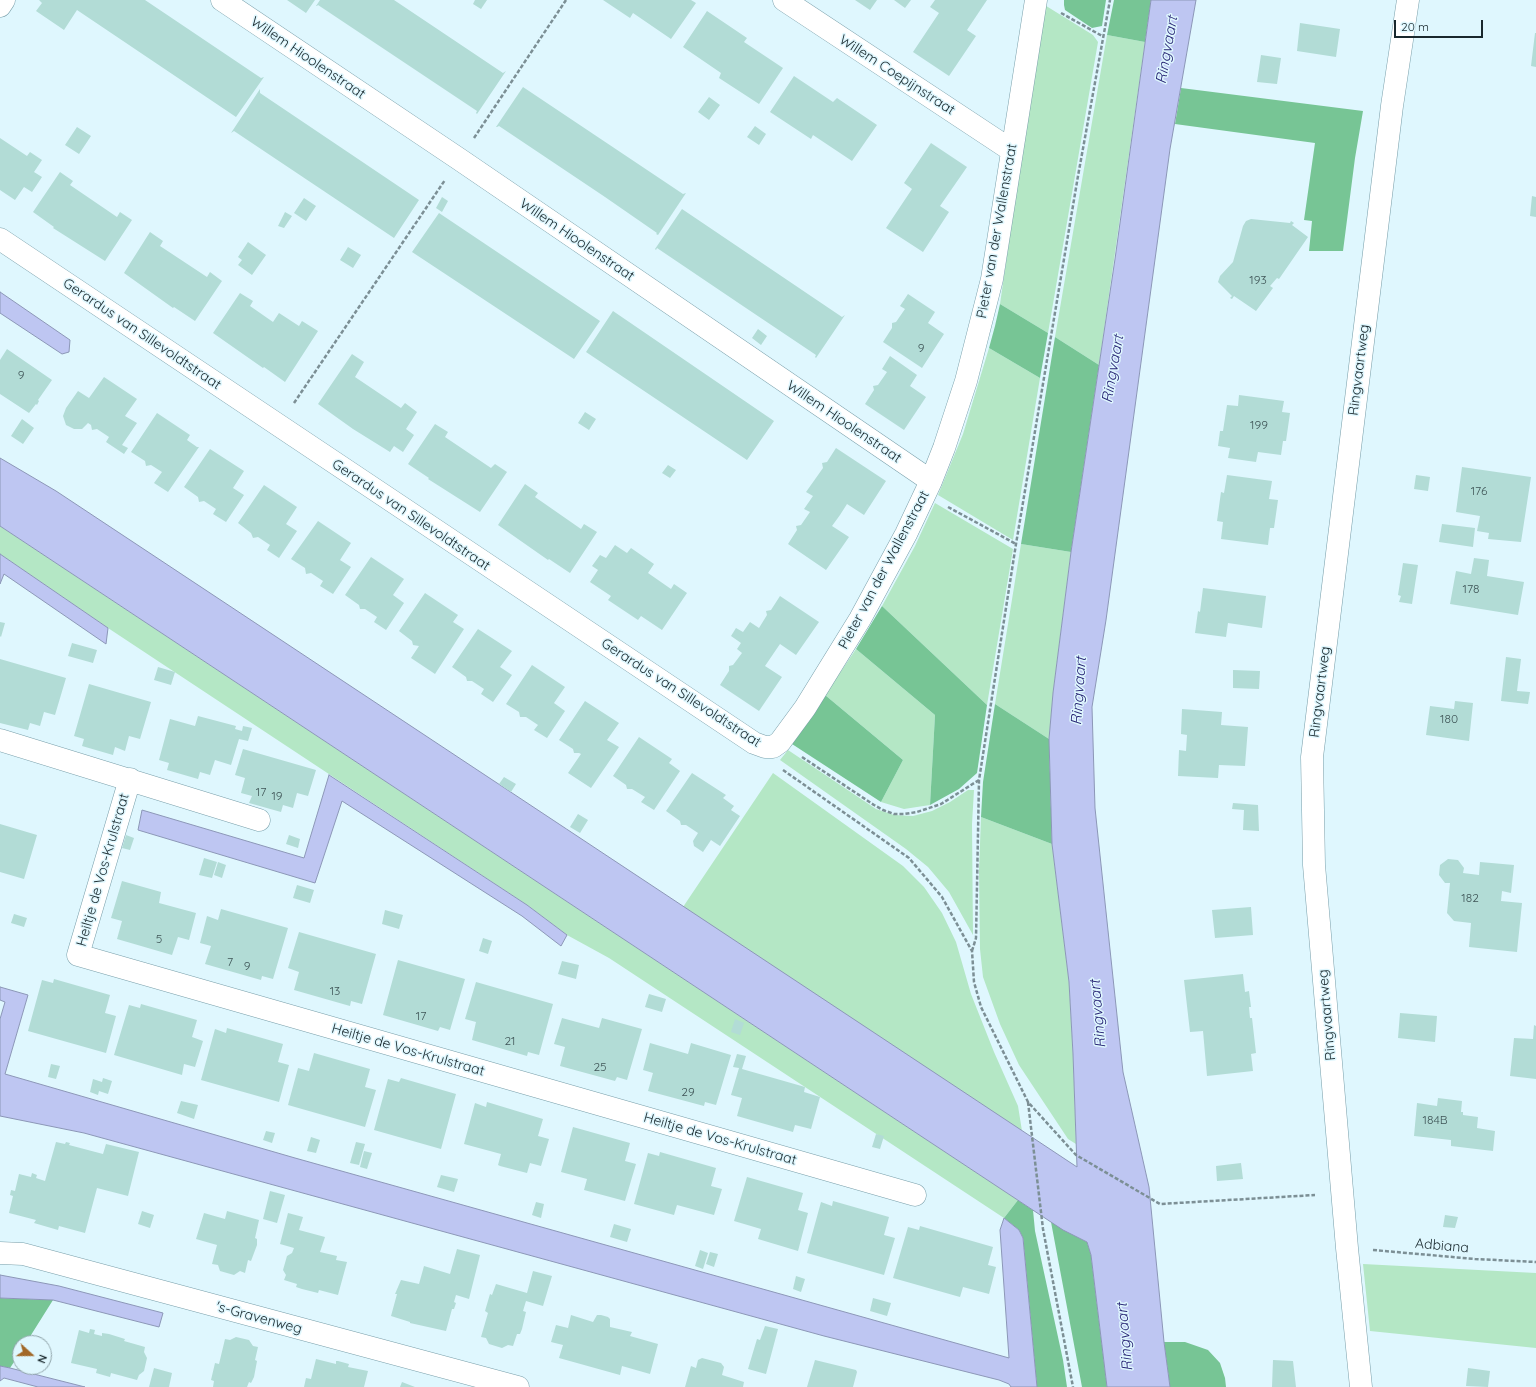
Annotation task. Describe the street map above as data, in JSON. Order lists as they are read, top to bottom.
{
  "streets": {
    "street": [
      "Willem Hioolenstraat",
      "Willem Coepijnstraat",
      "Pieter van der Wallenstraat",
      "Gerardus van Sillevoldtstraat",
      "Ringvaartweg",
      "Heiltje de Vos-Krulstraat",
      "'s-Gravenweg"
    ],
    "path": ["Adbiana"]
  },
  "crossings": [
    ["Willem Hioolenstraat", "Pieter van der Wallenstraat"],
    ["Willem Coepijnstraat", "Pieter van der Wallenstraat"],
    ["Pieter van der Wallenstraat", "Gerardus van Sillevoldtstraat"],
    ["Gerardus van Sillevoldtstraat", "Ringvaartweg"],
    ["Ringvaartweg", "Adbiana"]
  ],
  "water": ["Ringvaart"],
  "house_numbers": [
    "193",
    "9",
    "9",
    "199",
    "176",
    "178",
    "180",
    "17",
    "19",
    "182",
    "5",
    "7",
    "9",
    "13",
    "17",
    "21",
    "25",
    "29",
    "184B"
  ],
  "scale_bar": "20 m",
  "north": "right"
}
